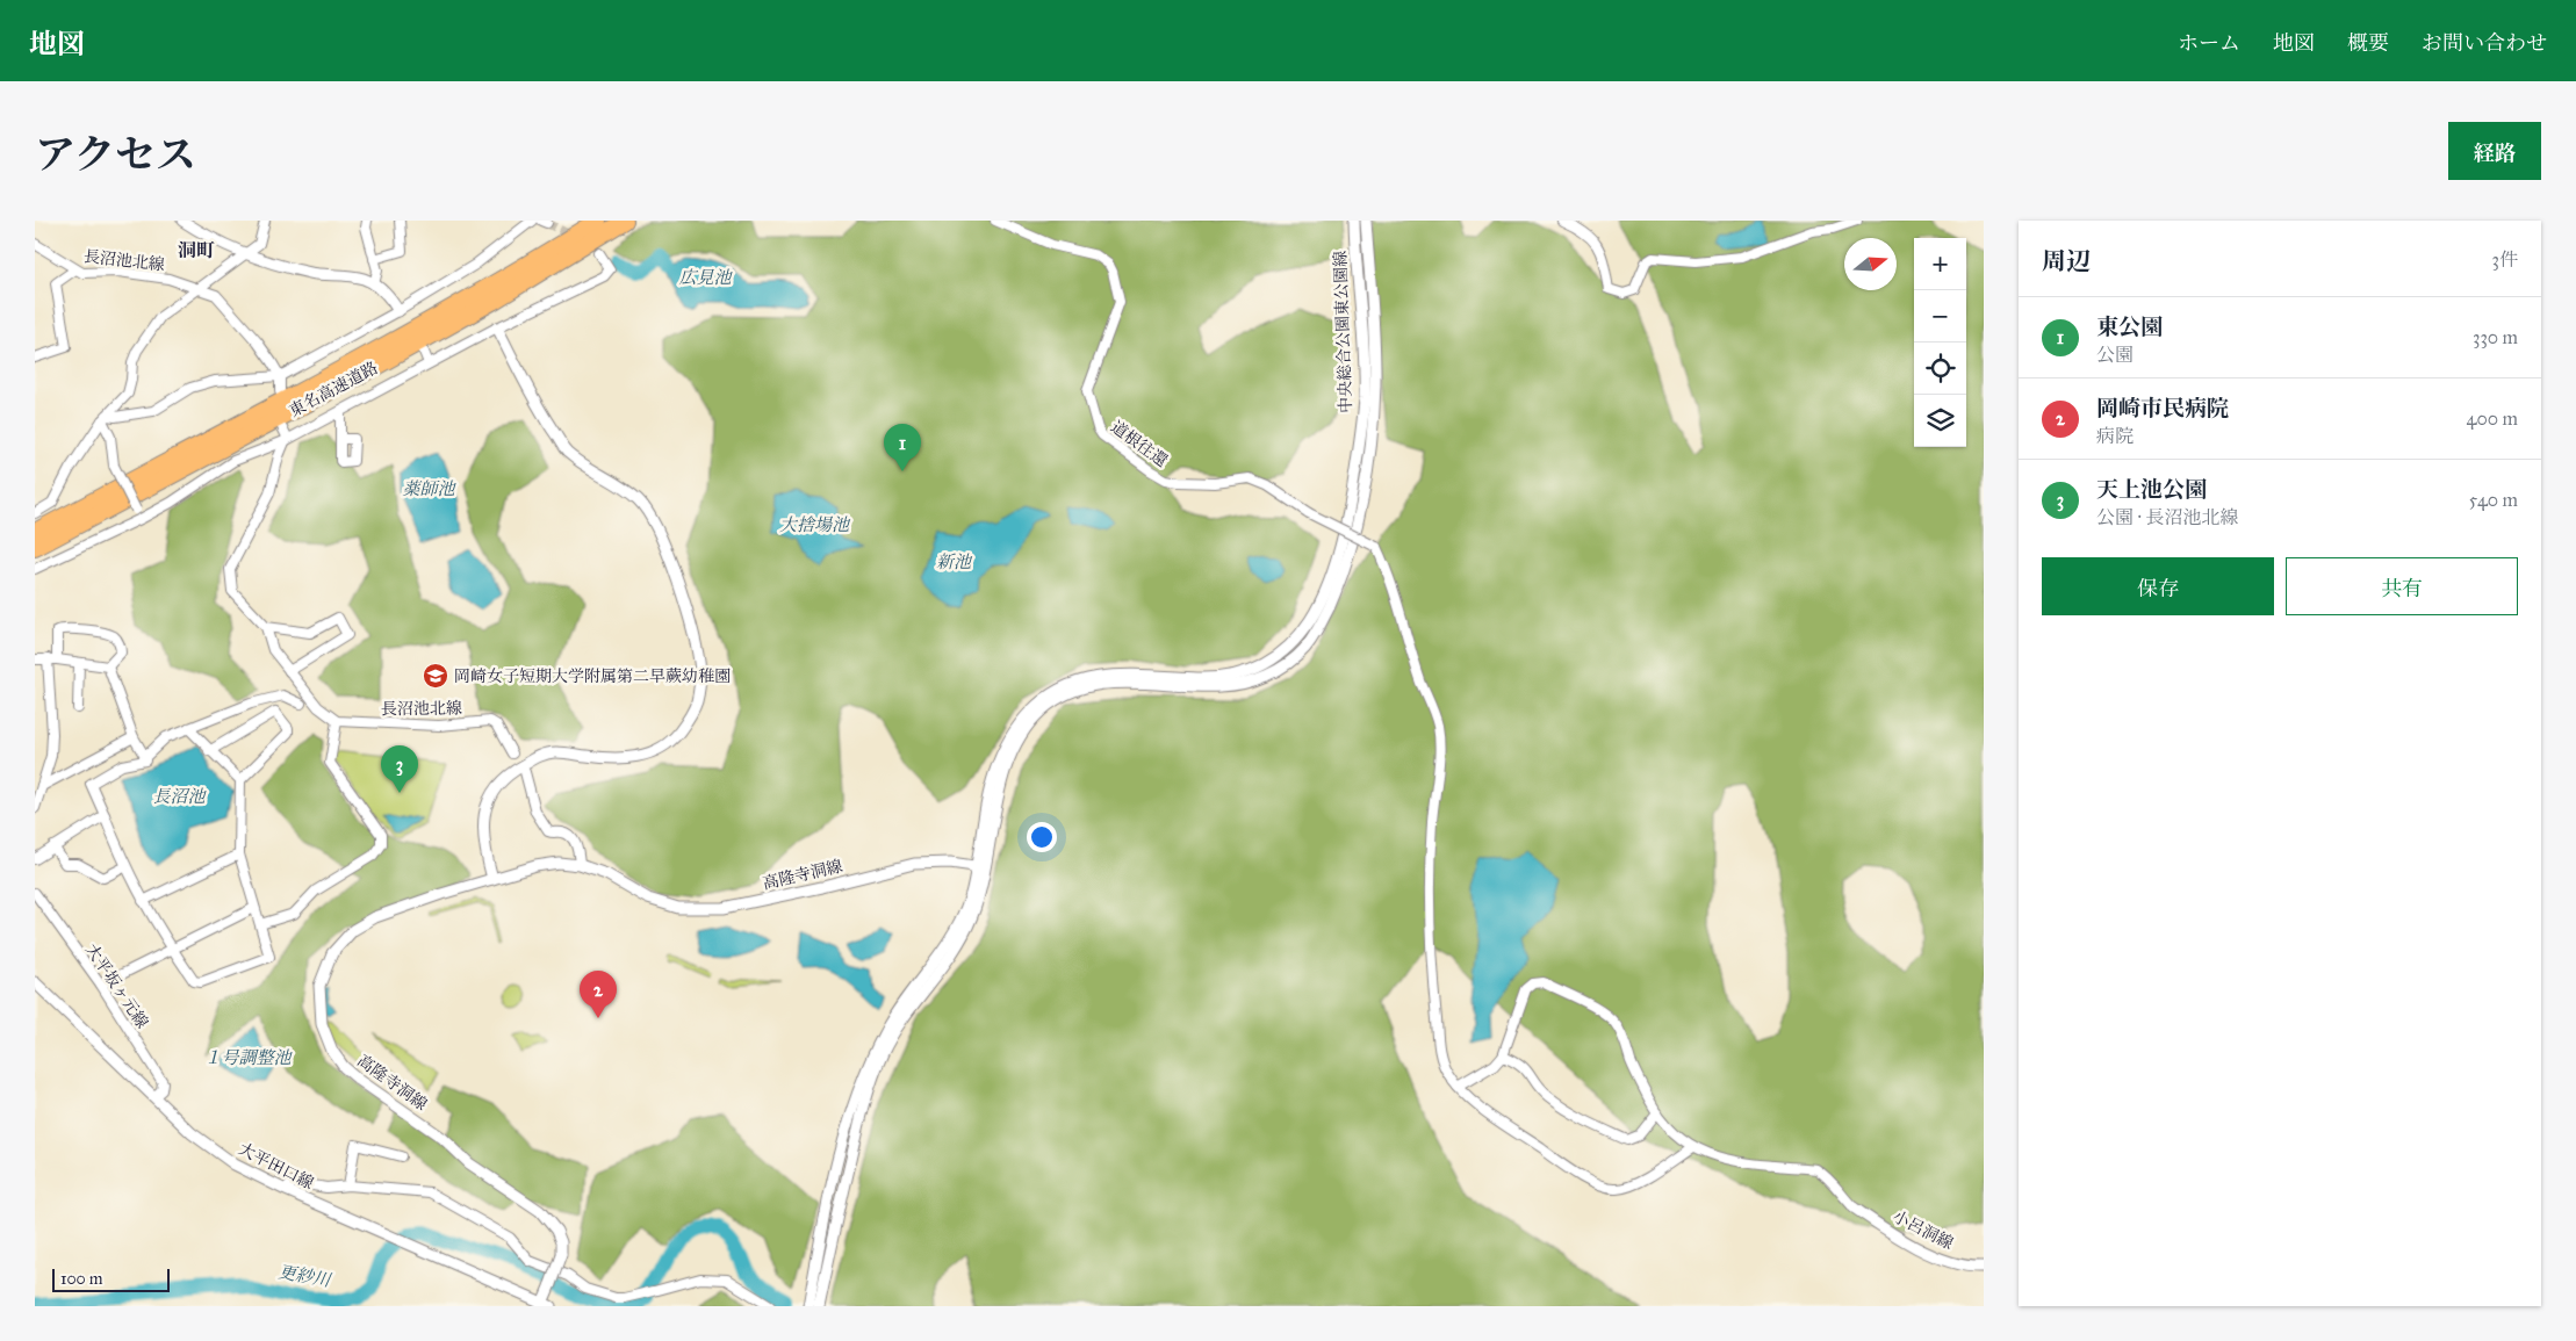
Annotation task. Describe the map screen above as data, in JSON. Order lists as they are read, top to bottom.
{
  "streets": {
    "highway": ["東名高速道路"],
    "street": [
      "長沼池北線",
      "中央総合公園東公園線",
      "道根往還",
      "高隆寺洞線",
      "大平坂ヶ元線",
      "大平田口線",
      "小呂洞線"
    ]
  },
  "crossings": [
    ["中央総合公園東公園線", "高隆寺洞線"],
    ["高隆寺洞線", "大平田口線"],
    ["大平坂ヶ元線", "大平田口線"]
  ],
  "districts": ["洞町"],
  "water": [
    "広見池",
    "薬師池",
    "大捨場池",
    "新池",
    "長沼池",
    "１号調整池",
    "更紗川"
  ],
  "places": {
    "school or university": ["岡崎女子短期大学附属第二早蕨幼稚園"]
  },
  "scale_bar": "100 m",
  "north": "right",
  "page": {
    "header": "地図",
    "nav": [
      "ホーム",
      "地図",
      "概要",
      "お問い合わせ"
    ],
    "title": "アクセス",
    "buttons": [
      "経路",
      ["保存", "共有"]
    ],
    "heading": ["周辺", "3件"],
    "map_buttons": ["+", "−"],
    "list": [
      {
        "mark": "1",
        "name": "東公園",
        "note": "公園",
        "value": "330 m"
      },
      {
        "mark": "2",
        "name": "岡崎市民病院",
        "note": "病院",
        "value": "400 m"
      },
      {
        "mark": "3",
        "name": "天上池公園",
        "note": "公園 · 長沼池北線",
        "value": "540 m"
      }
    ],
    "pins": ["1", "3", "2"],
    "scale": "100 m"
  }
}
